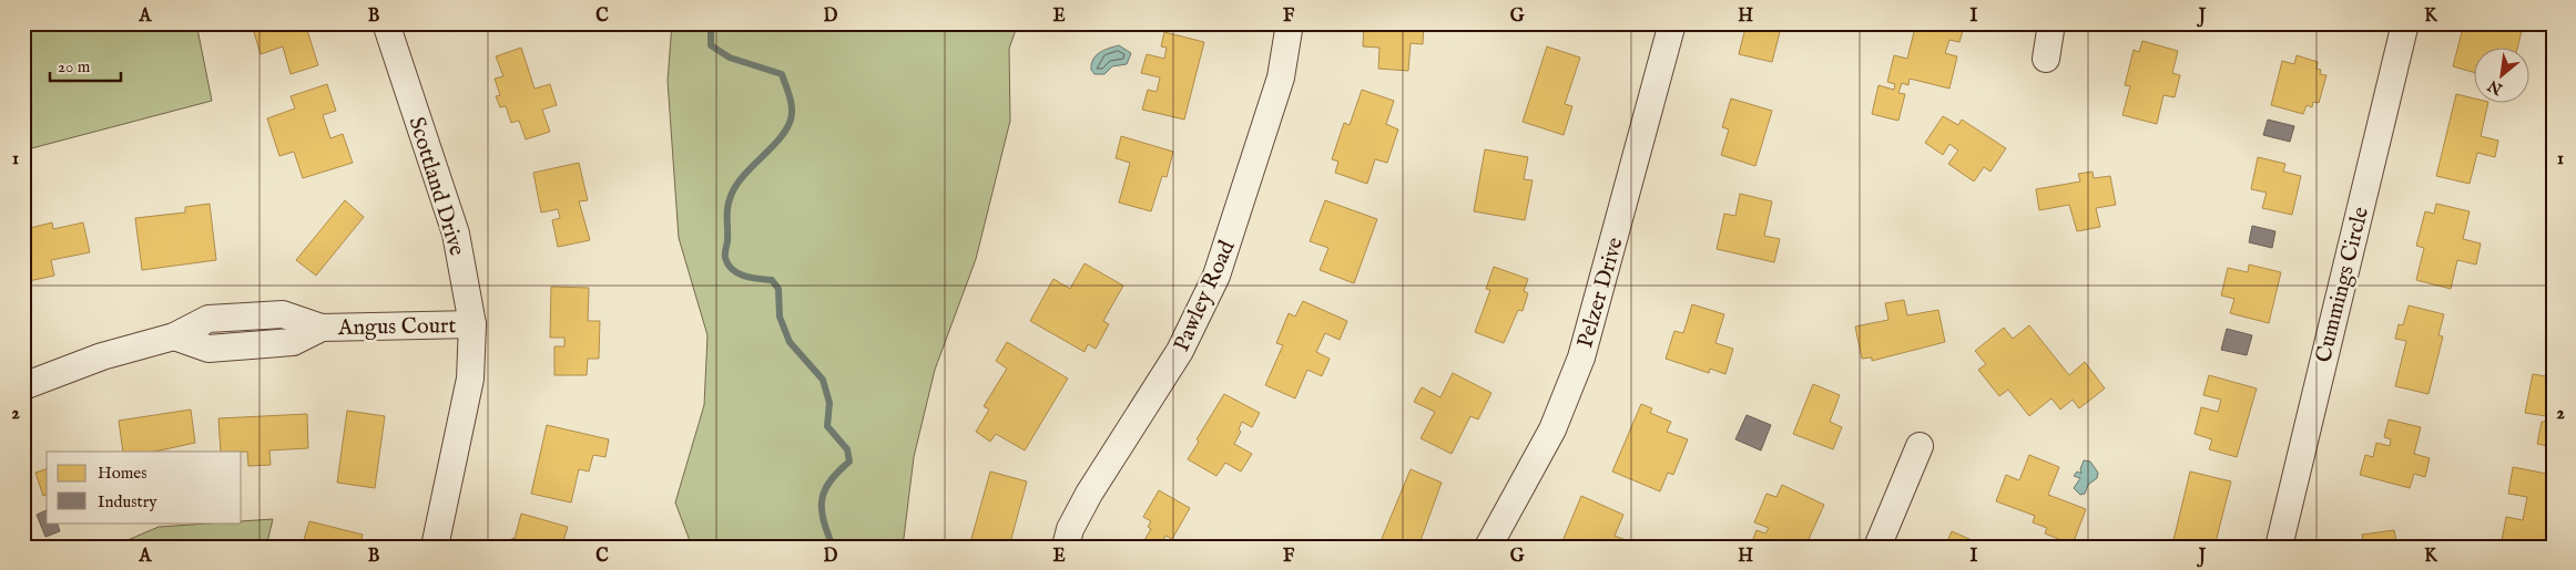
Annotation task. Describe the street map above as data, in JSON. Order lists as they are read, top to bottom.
{
  "streets": {
    "street": [
      "Scottland Drive",
      "Cummings Circle",
      "Pelzer Drive",
      "Pawley Road",
      "Angus Court"
    ]
  },
  "crossings": [
    ["Scottland Drive", "Angus Court"]
  ],
  "legend": ["Homes", "Industry"],
  "scale_bar": "20 m",
  "north": "bottom left",
  "grid": {
    "columns": [
      "A",
      "B",
      "C",
      "D",
      "E",
      "F",
      "G",
      "H",
      "I",
      "J",
      "K"
    ],
    "rows": ["1", "2"]
  }
}
